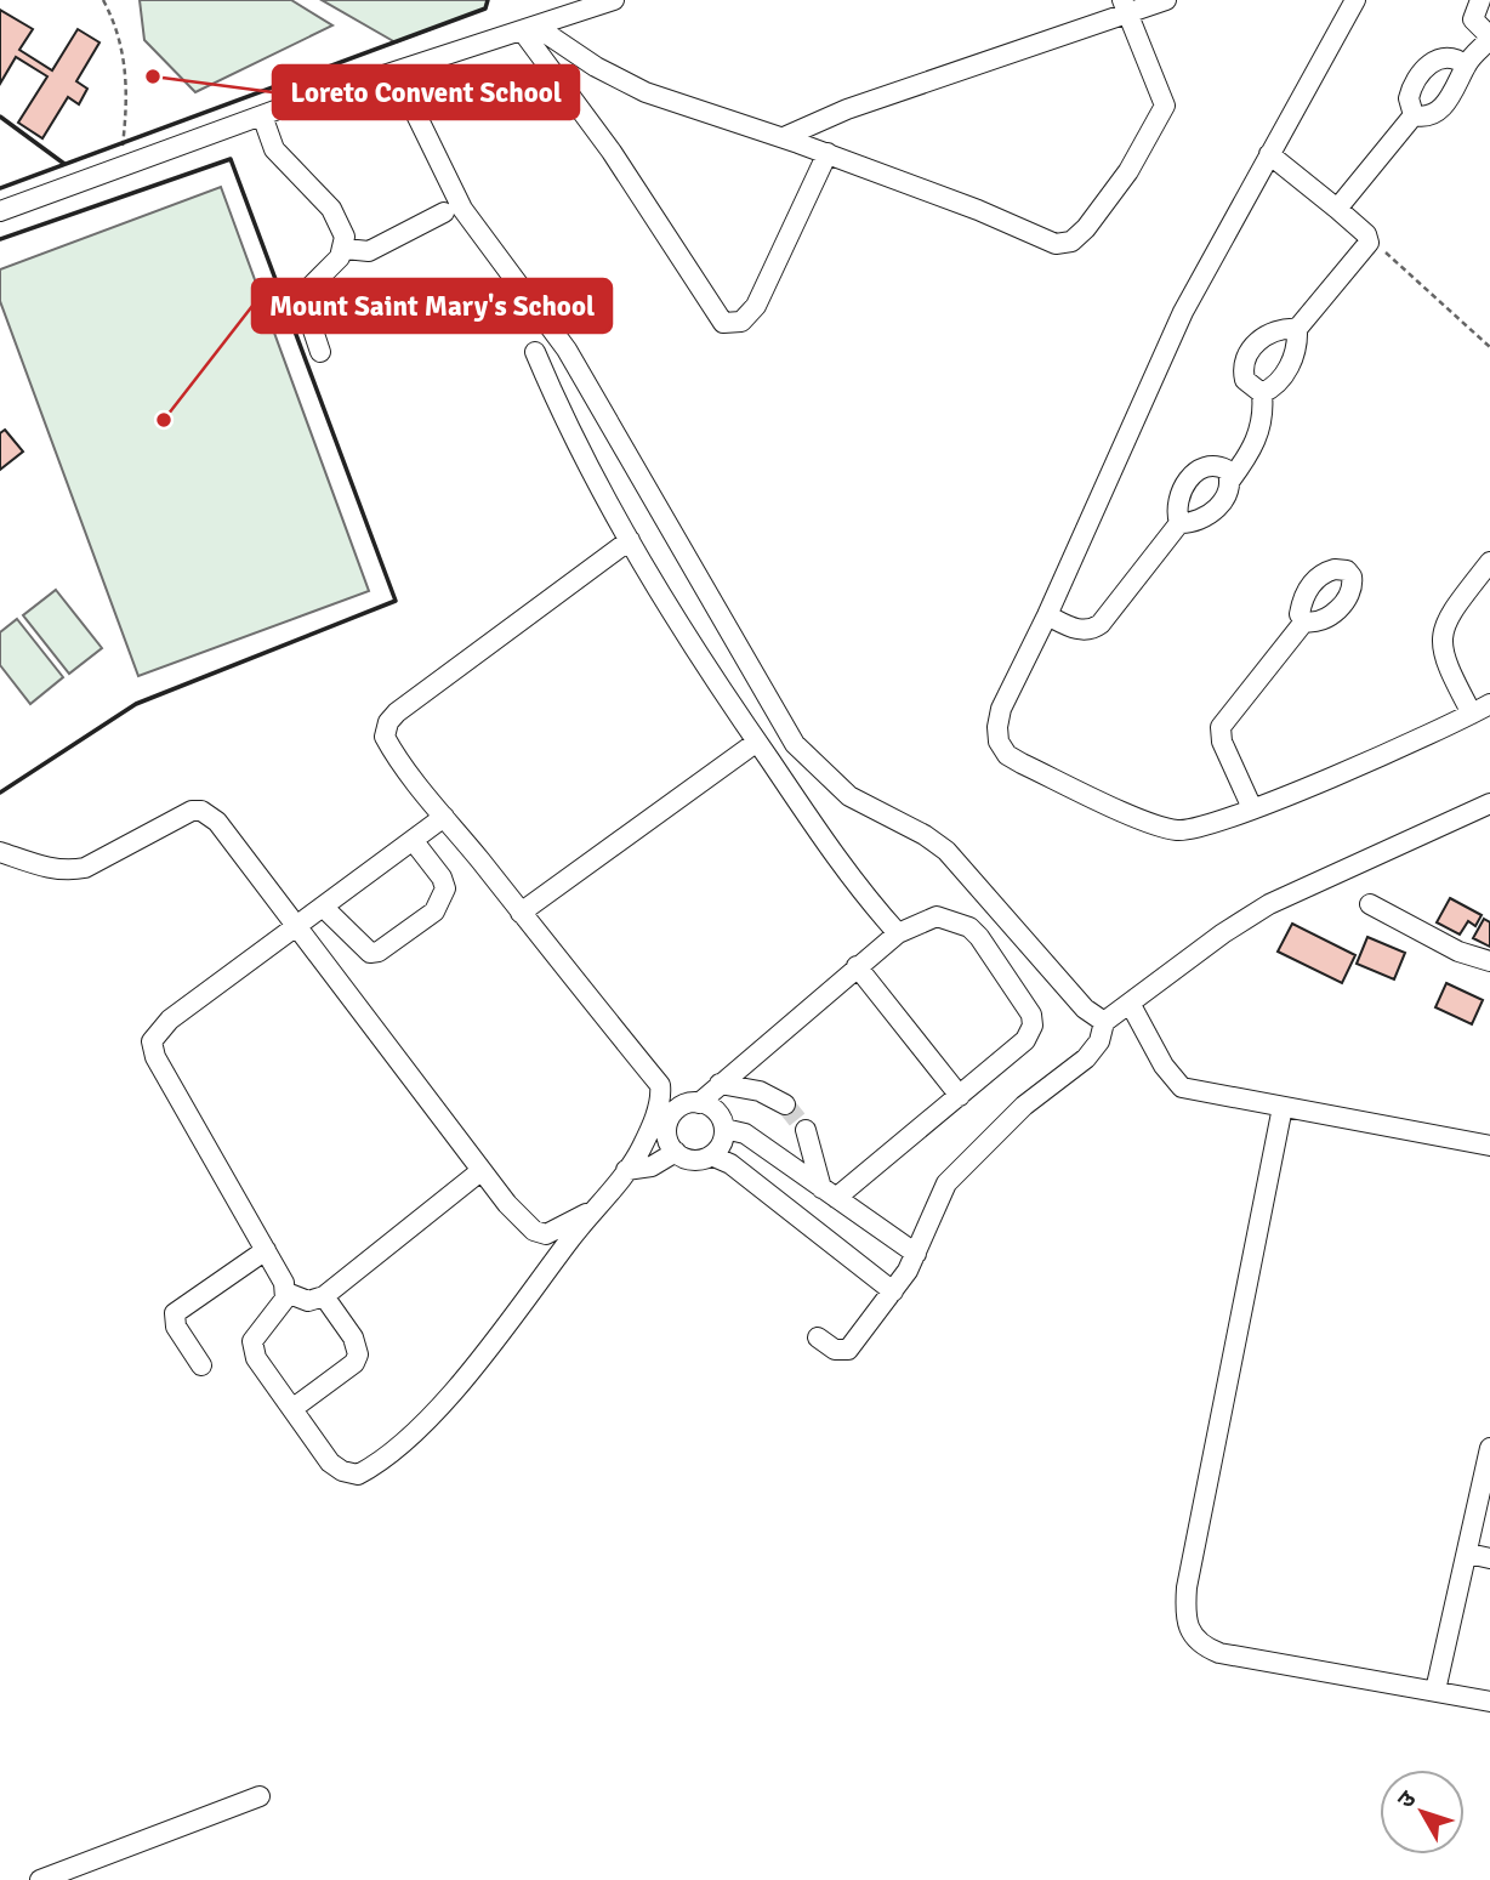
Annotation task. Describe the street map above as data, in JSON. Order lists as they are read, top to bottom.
{
  "places": ["Loreto Convent School", "Mount Saint Mary's School"],
  "north": "top left"
}
